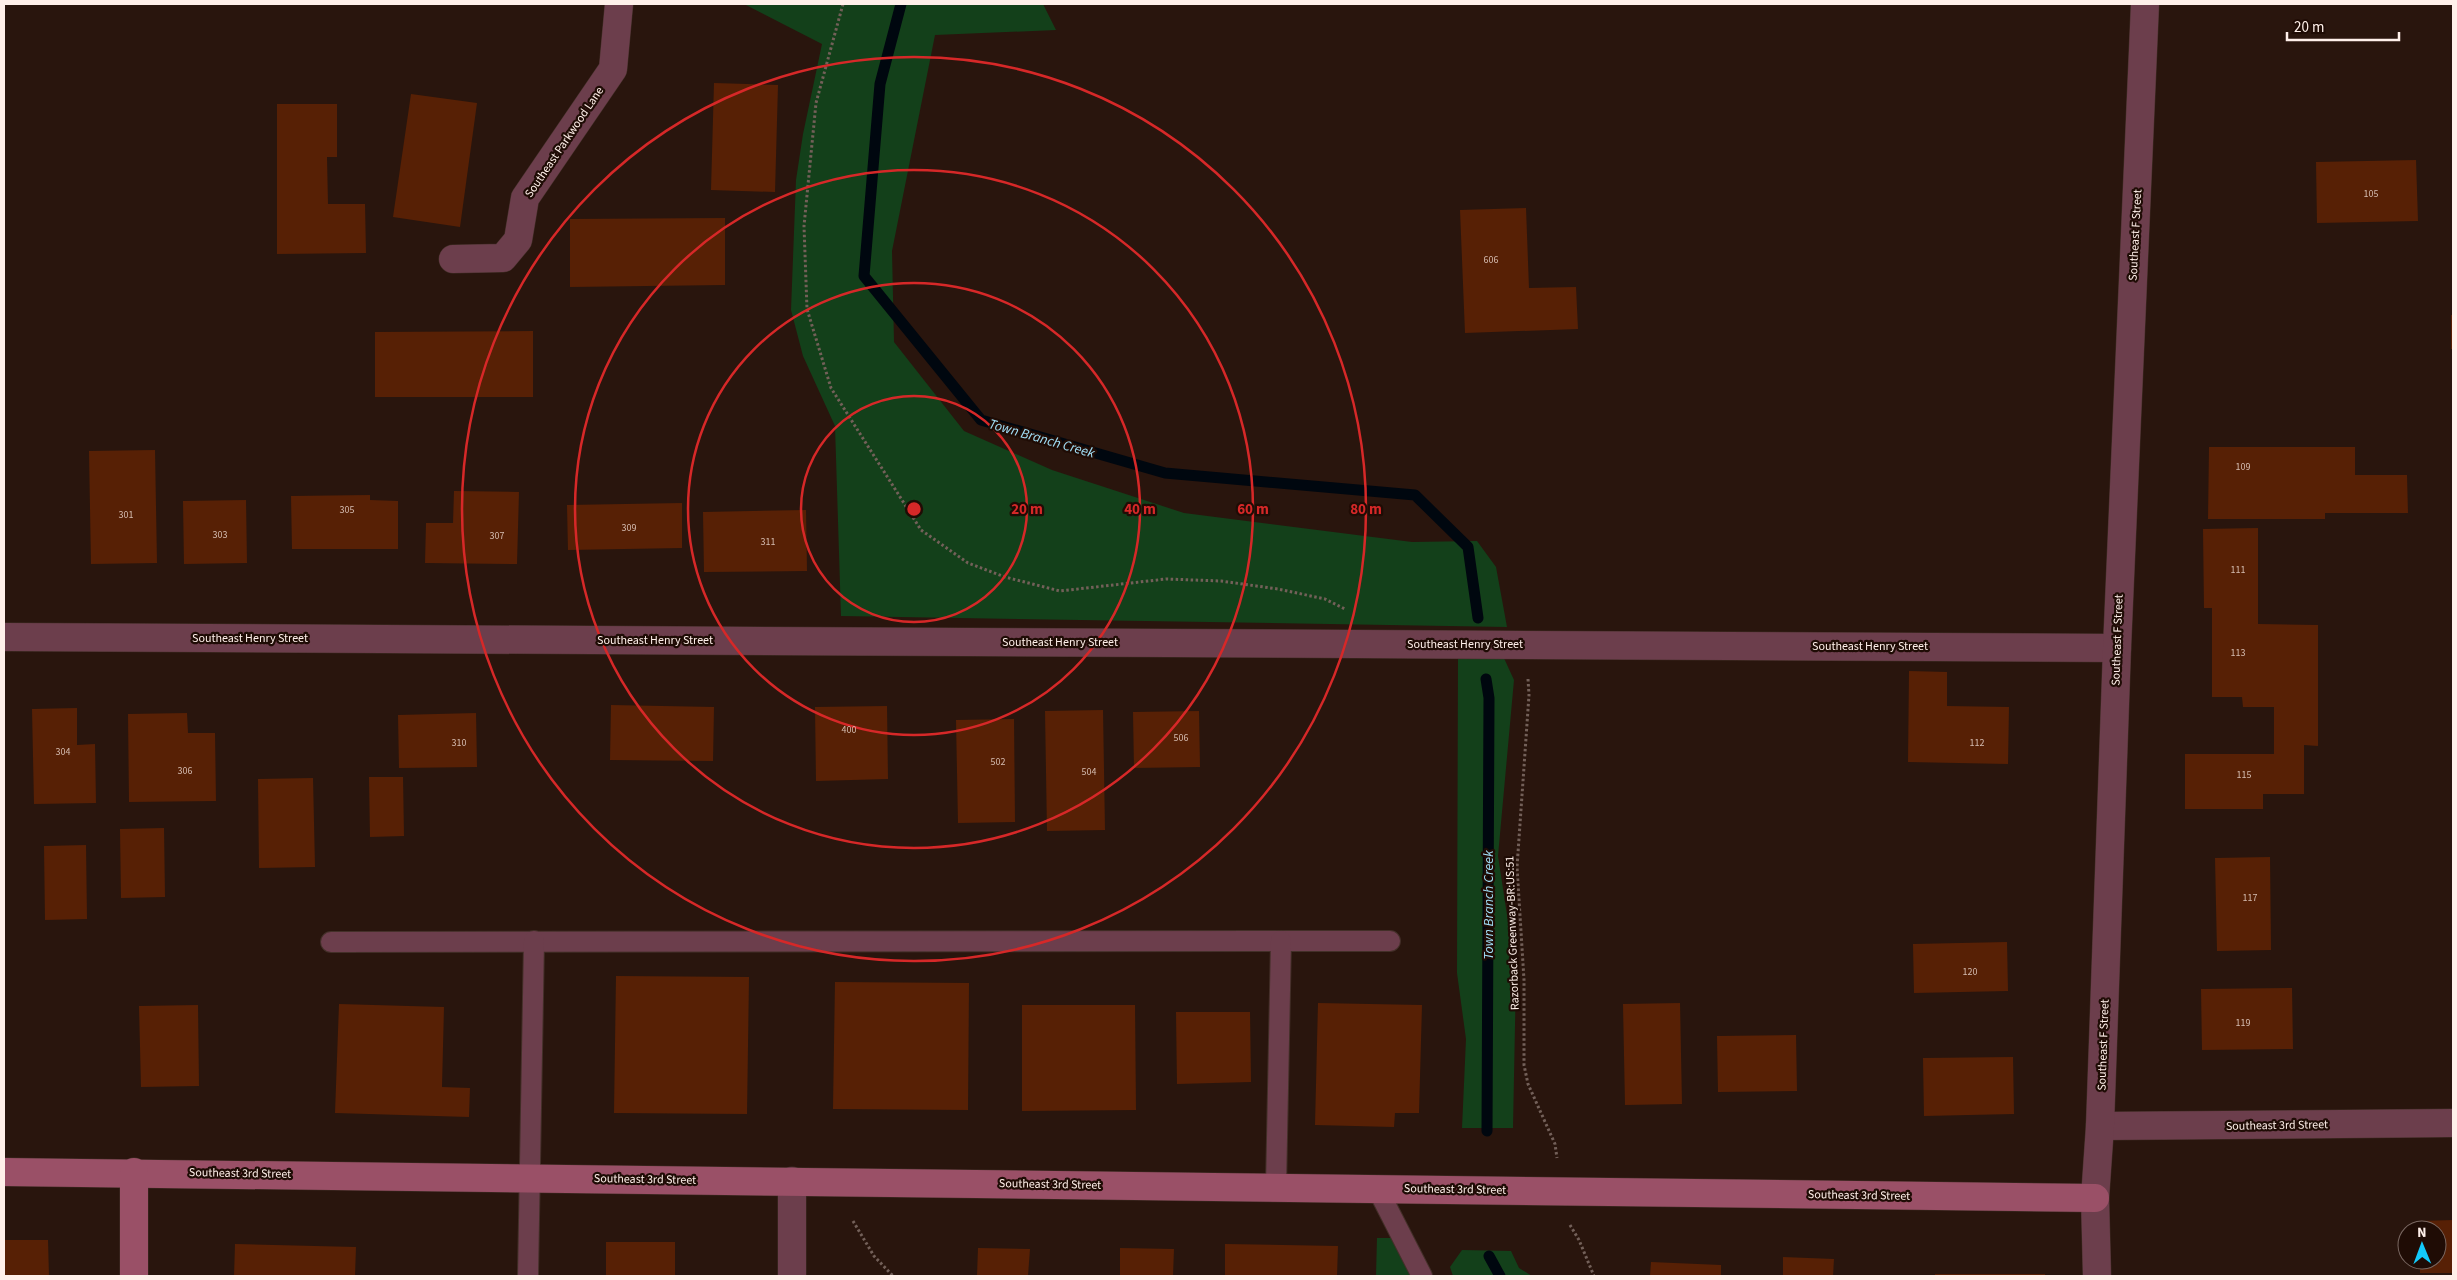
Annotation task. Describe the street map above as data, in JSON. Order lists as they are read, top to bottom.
{
  "streets": {
    "street": [
      "Southeast Parkwood Lane",
      "Southeast F Street",
      "Southeast Henry Street",
      "Southeast 3rd Street"
    ],
    "path": ["Razorback Greenway-BR:US:51"]
  },
  "crossings": [
    ["Southeast F Street", "Southeast Henry Street"],
    ["Southeast F Street", "Southeast 3rd Street"],
    ["Southeast Henry Street", "Razorback Greenway-BR:US:51"]
  ],
  "water": ["Town Branch Creek"],
  "house_numbers": [
    "105",
    "606",
    "109",
    "305",
    "301",
    "309",
    "303",
    "307",
    "311",
    "111",
    "113",
    "400",
    "506",
    "310",
    "112",
    "304",
    "502",
    "306",
    "504",
    "115",
    "117",
    "120",
    "119"
  ],
  "scale_bar": "20 m",
  "north": "top",
  "rings": [
    "20 m",
    "40 m",
    "60 m",
    "80 m"
  ]
}
